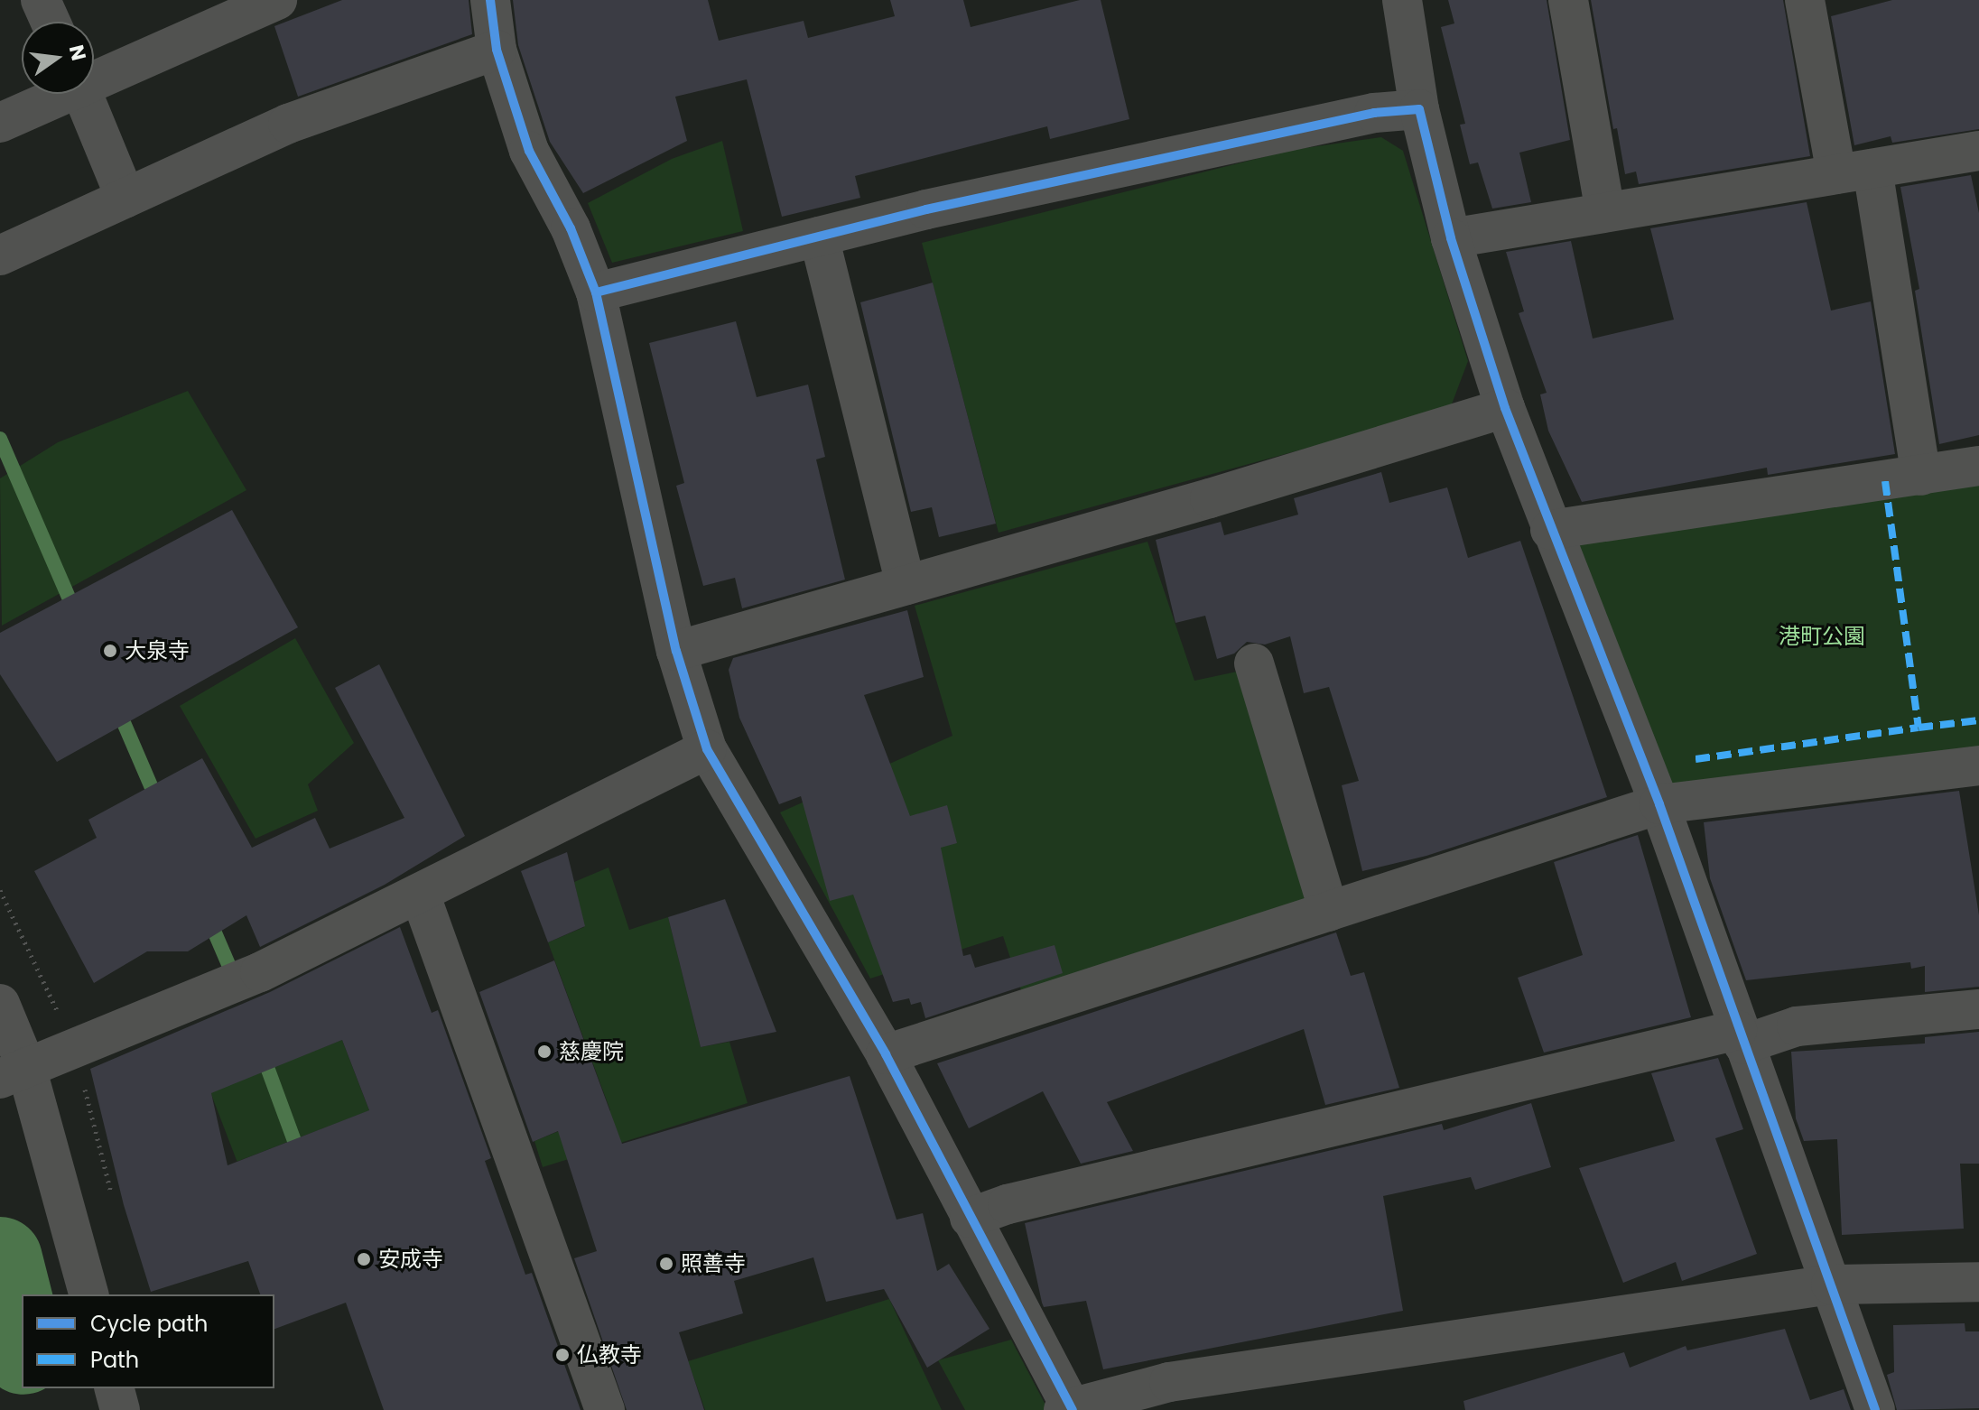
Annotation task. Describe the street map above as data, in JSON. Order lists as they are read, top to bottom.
{
  "parks": ["港町公園"],
  "places": [
    "大泉寺",
    "慈慶院",
    "安成寺",
    "照善寺",
    "仏教寺"
  ],
  "legend": ["Cycle path", "Path"],
  "north": "right"
}
